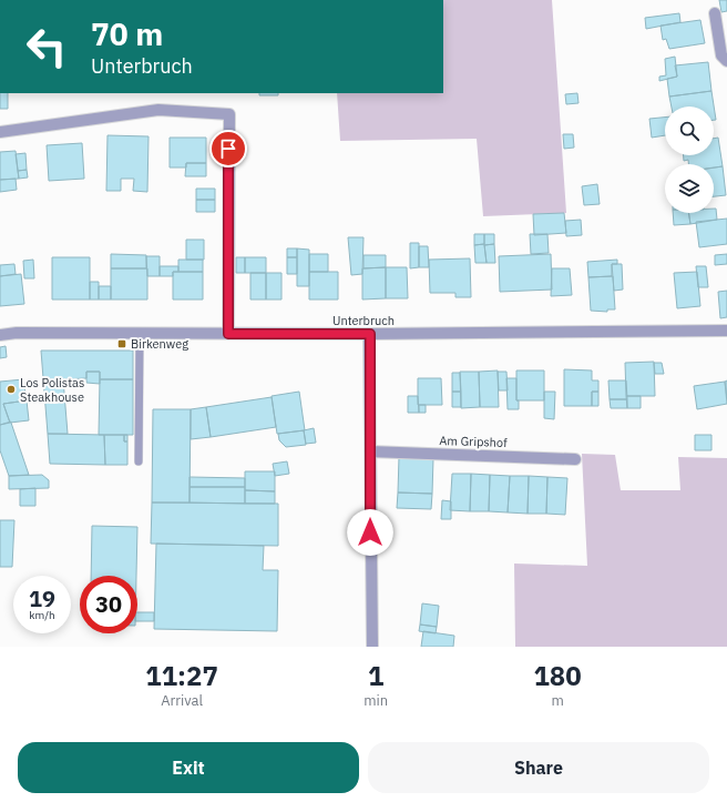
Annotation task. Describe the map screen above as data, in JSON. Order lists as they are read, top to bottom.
{
  "streets": {
    "street": ["Unterbruch", "Am Gripshof"]
  },
  "places": {
    "transit": ["Birkenweg"],
    "other": ["Los Polistas Steakhouse"]
  },
  "page": {
    "turn": ["70 m", "Unterbruch"],
    "speed": "19 km/h",
    "limit": "30",
    "eta": [
      "11:27",
      "Arrival",
      "1",
      "min",
      "180",
      "m"
    ],
    "buttons": ["Exit", "Share"]
  }
}
